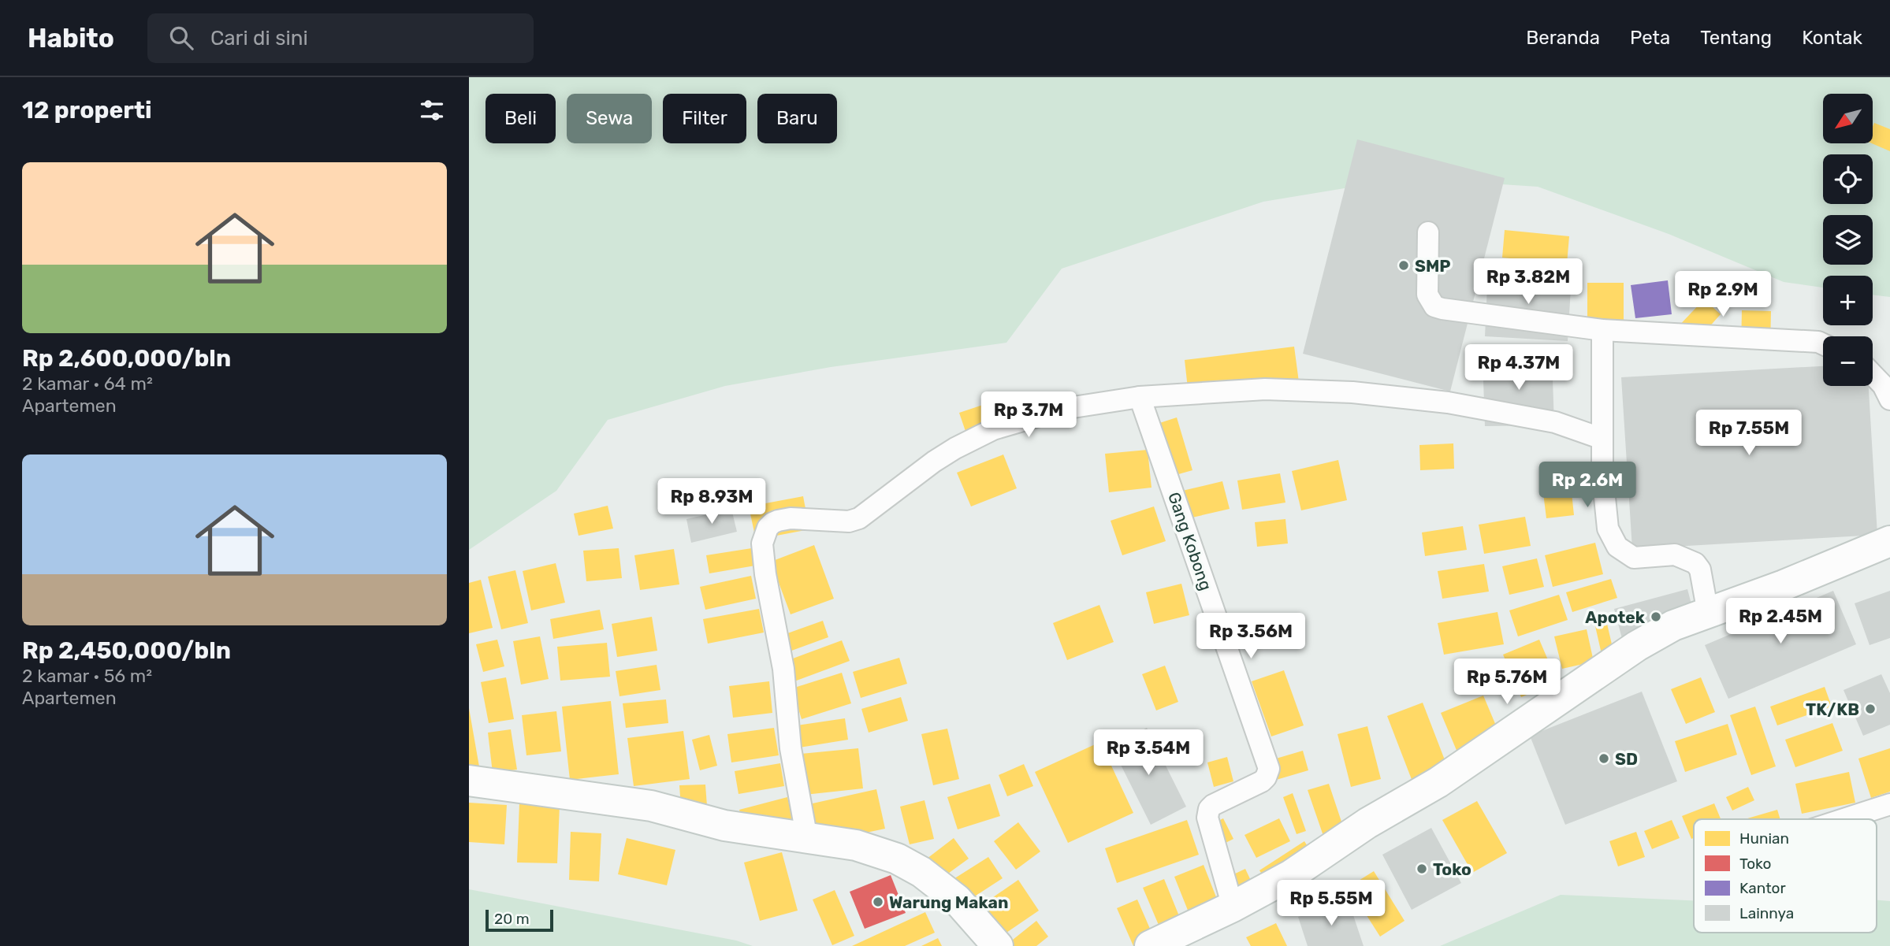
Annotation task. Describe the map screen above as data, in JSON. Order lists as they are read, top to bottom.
{
  "streets": {
    "street": ["Gang Kobong"]
  },
  "places": [
    "SMP",
    "Apotek",
    "TK/KB",
    "SD",
    "Toko",
    "Warung Makan"
  ],
  "legend": [
    "Hunian",
    "Toko",
    "Kantor",
    "Lainnya"
  ],
  "scale_bar": "20 m",
  "north": "bottom left",
  "page": {
    "header": "Habito",
    "search": "Cari di sini",
    "nav": [
      "Beranda",
      "Peta",
      "Tentang",
      "Kontak"
    ],
    "heading": "12 properti",
    "map_buttons": ["+", "−"],
    "chip": [
      "Beli",
      "Sewa",
      "Filter",
      "Baru"
    ],
    "list": [
      {
        "name": "Rp 2,600,000/bln",
        "note": "2 kamar · 64 m² · Apartemen"
      },
      {
        "name": "Rp 2,450,000/bln",
        "note": "2 kamar · 56 m² · Apartemen"
      }
    ],
    "price": [
      "Rp 3.82M",
      "Rp 2.9M",
      "Rp 4.37M",
      "Rp 3.7M",
      "Rp 7.55M",
      "Rp 2.6M",
      "Rp 8.93M",
      "Rp 2.45M",
      "Rp 3.56M",
      "Rp 5.76M",
      "Rp 3.54M",
      "Rp 5.55M"
    ],
    "scale": "20 m"
  }
}
